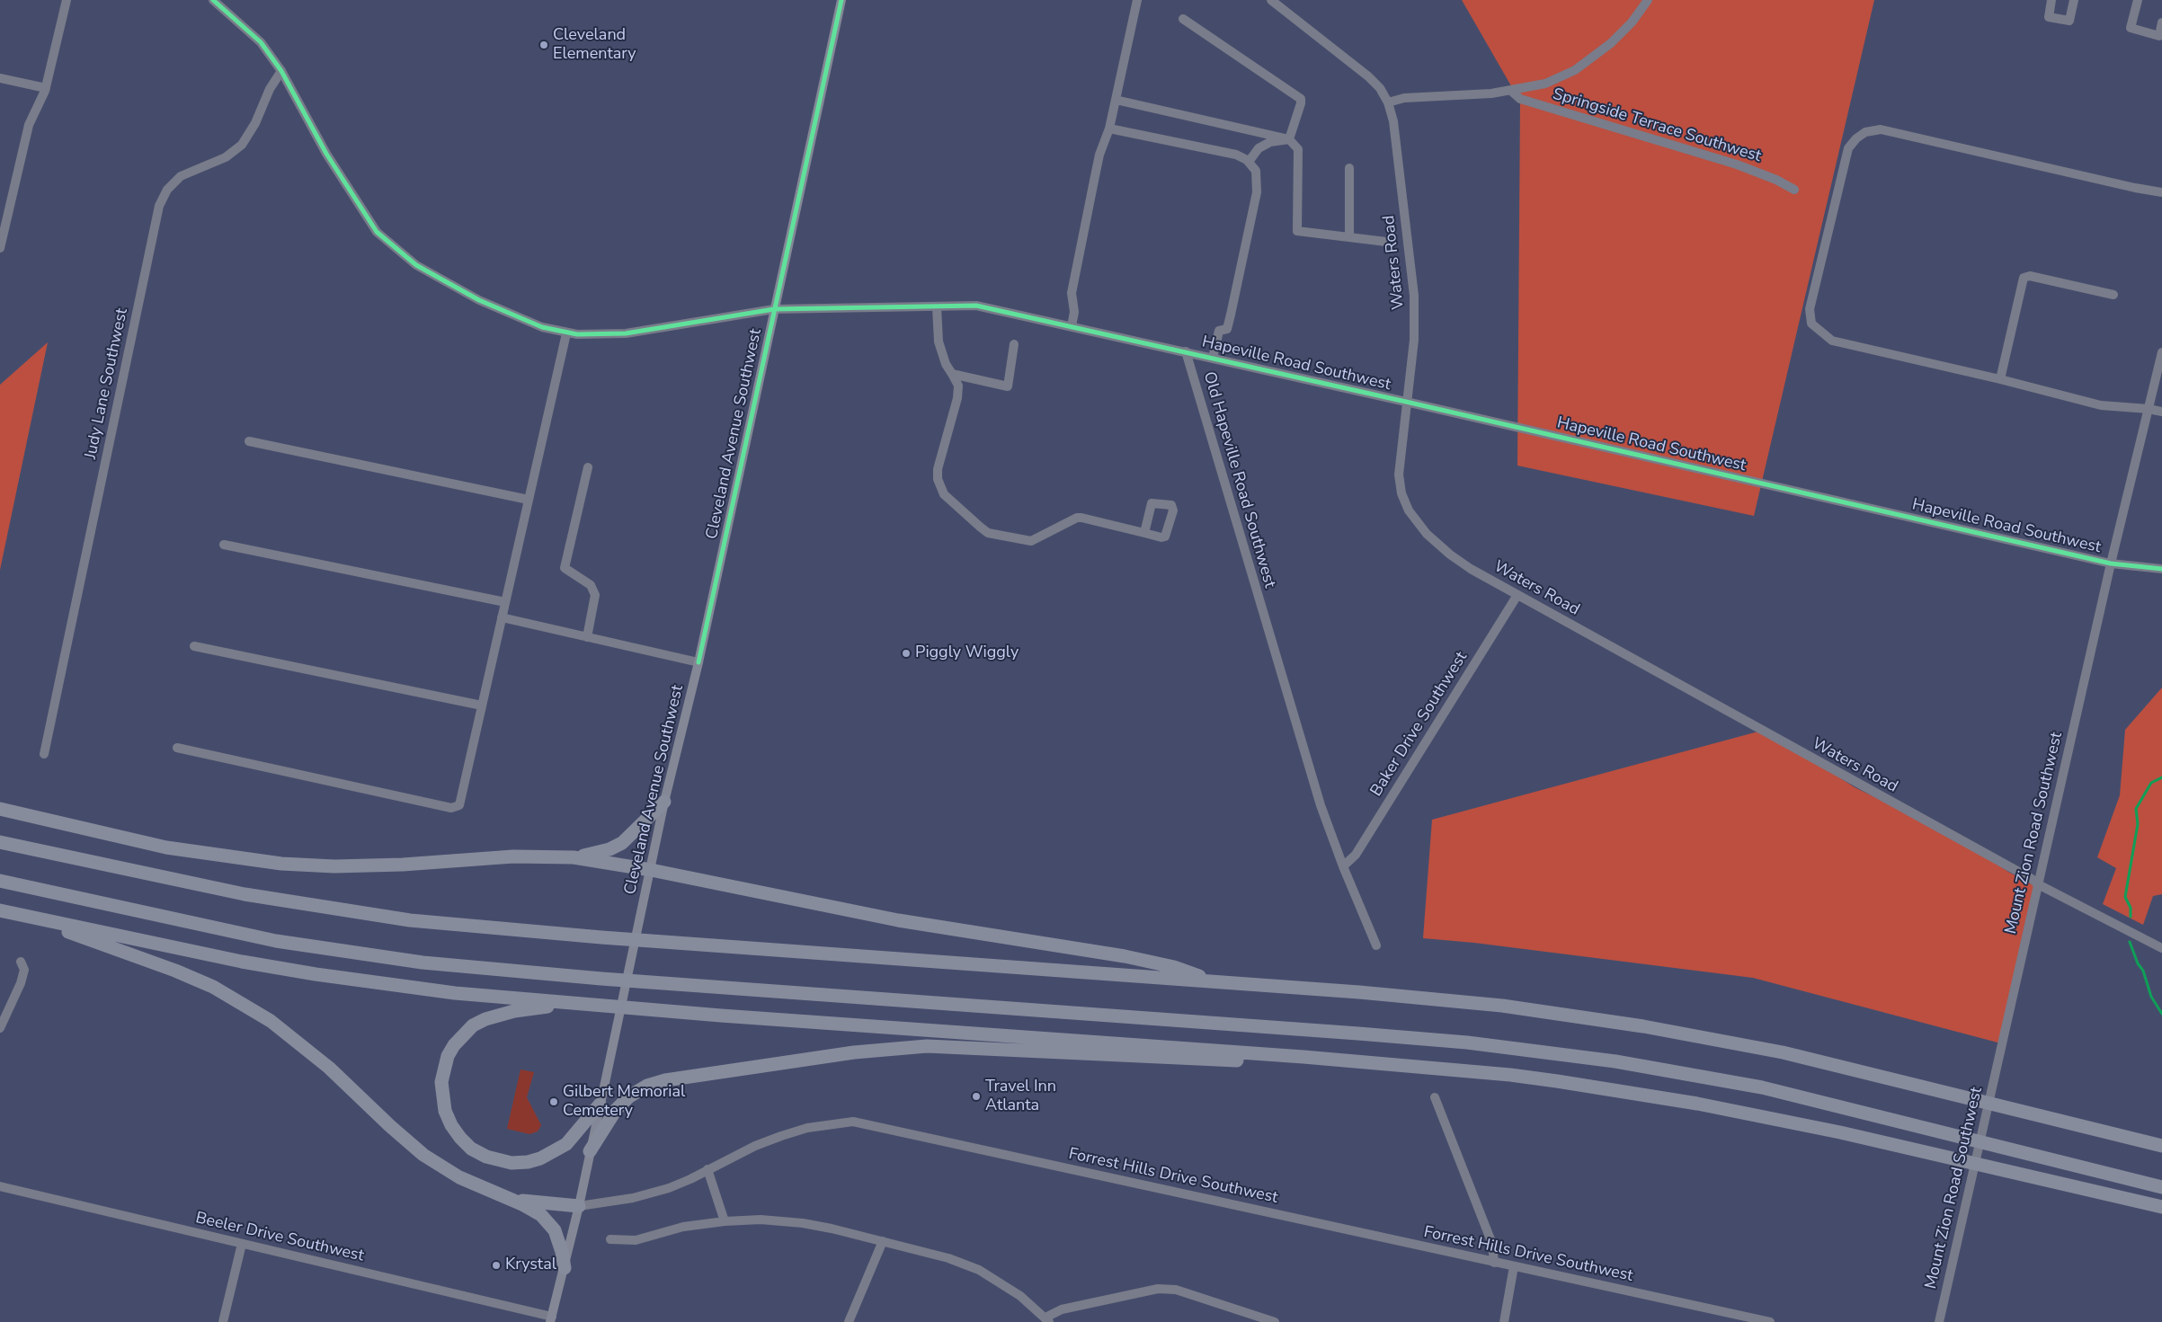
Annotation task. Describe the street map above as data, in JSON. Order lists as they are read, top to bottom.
{
  "streets": {
    "main road": ["Cleveland Avenue Southwest"],
    "street": [
      "Springside Terrace Southwest",
      "Waters Road",
      "Hapeville Road Southwest",
      "Judy Lane Southwest",
      "Old Hapeville Road Southwest",
      "Baker Drive Southwest",
      "Mount Zion Road Southwest",
      "Forrest Hills Drive Southwest",
      "Beeler Drive Southwest"
    ]
  },
  "crossings": [
    ["Waters Road", "Hapeville Road Southwest"],
    ["Waters Road", "Baker Drive Southwest"],
    ["Waters Road", "Mount Zion Road Southwest"],
    ["Hapeville Road Southwest", "Old Hapeville Road Southwest"],
    ["Hapeville Road Southwest", "Mount Zion Road Southwest"],
    ["Cleveland Avenue Southwest", "Forrest Hills Drive Southwest"],
    ["Cleveland Avenue Southwest", "Beeler Drive Southwest"],
    ["Old Hapeville Road Southwest", "Baker Drive Southwest"]
  ],
  "places": [
    "Cleveland Elementary",
    "Piggly Wiggly",
    "Travel Inn Atlanta",
    "Gilbert Memorial Cemetery",
    "Krystal"
  ]
}
